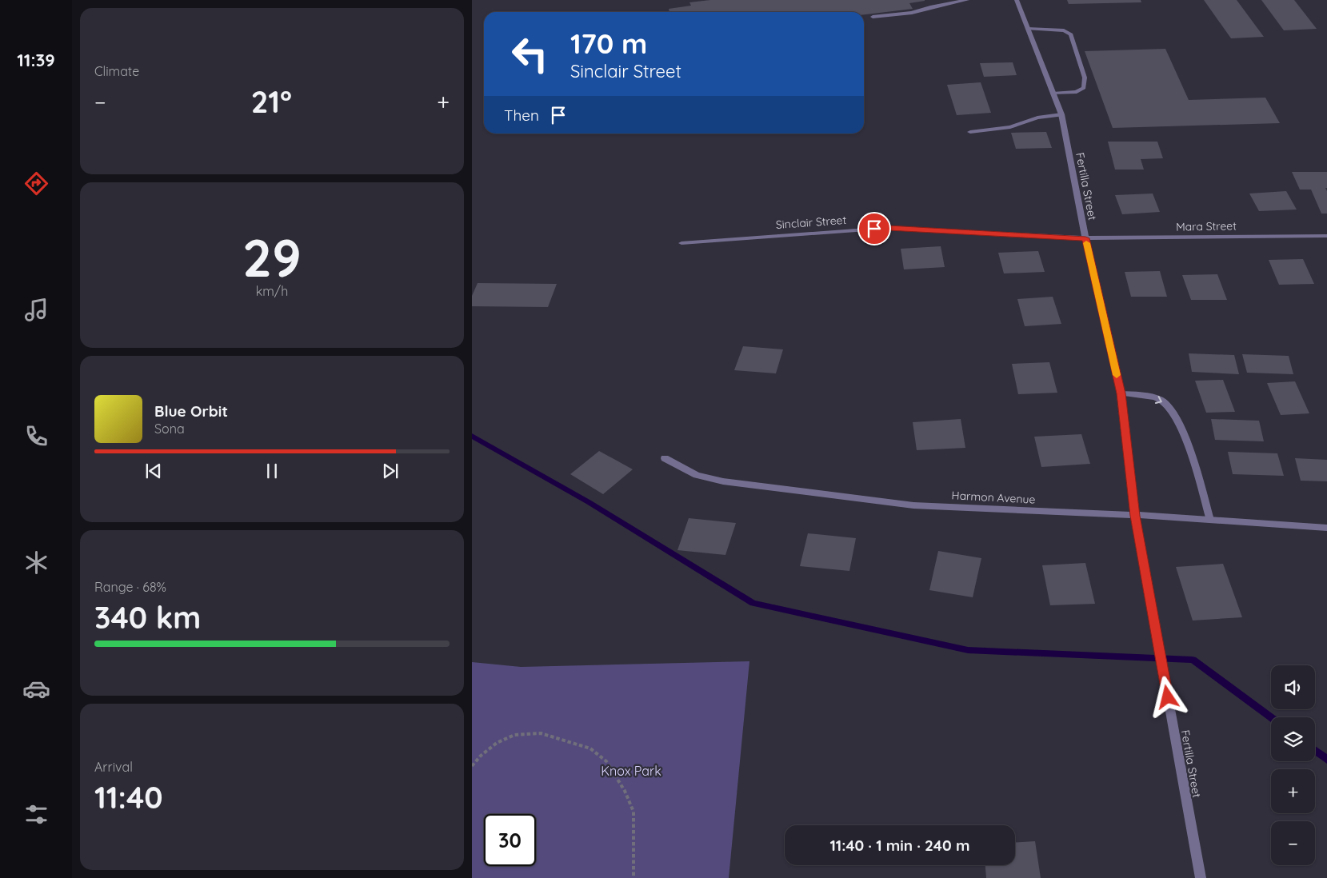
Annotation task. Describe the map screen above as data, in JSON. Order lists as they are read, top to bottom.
{
  "streets": {
    "street": [
      "Fertilla Street",
      "Sinclair Street",
      "Mara Street",
      "Harmon Avenue"
    ]
  },
  "crossings": [
    ["Fertilla Street", "Sinclair Street"],
    ["Fertilla Street", "Mara Street"],
    ["Fertilla Street", "Harmon Avenue"],
    ["Sinclair Street", "Mara Street"]
  ],
  "parks": ["Knox Park"],
  "page": {
    "tabs": "11:39",
    "tile": [
      "Climate",
      ["29", "km/h"],
      ["Range · 68%", "340 km"],
      ["Arrival", "11:40"]
    ],
    "turn": ["170 m", "Sinclair Street"],
    "heat": ["−", "21°", "+"],
    "then": "Then",
    "song": ["Blue Orbit", "Sona"],
    "map_buttons": ["+", "−"],
    "limit": "30",
    "trip": "11:40 · 1 min · 240 m"
  }
}
